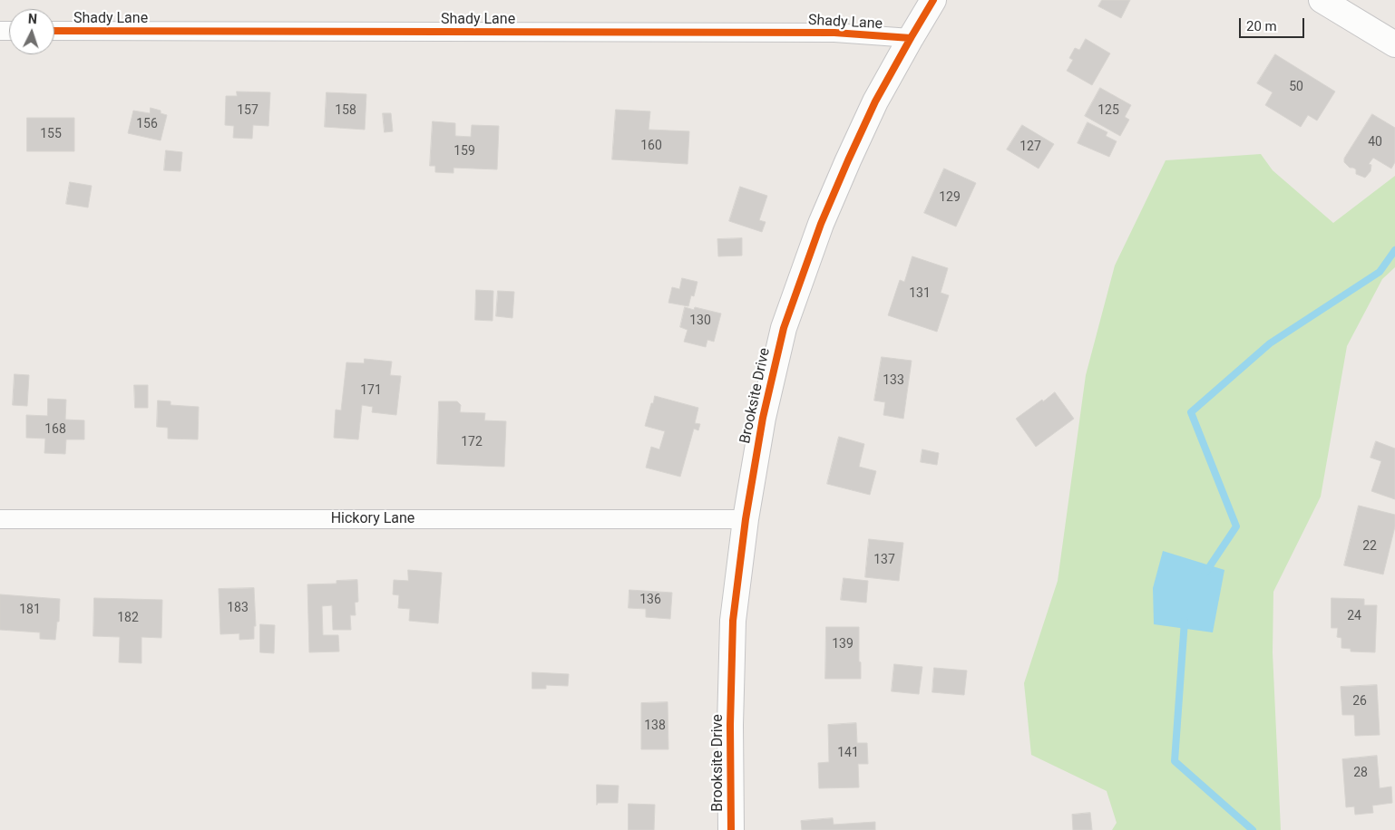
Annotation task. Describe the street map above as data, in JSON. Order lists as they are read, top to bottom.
{
  "streets": {
    "street": ["Shady Lane", "Brooksite Drive", "Hickory Lane"]
  },
  "crossings": [
    ["Shady Lane", "Brooksite Drive"],
    ["Brooksite Drive", "Hickory Lane"]
  ],
  "house_numbers": [
    "50",
    "157",
    "158",
    "125",
    "156",
    "155",
    "40",
    "160",
    "127",
    "159",
    "129",
    "131",
    "130",
    "133",
    "171",
    "168",
    "172",
    "22",
    "137",
    "136",
    "183",
    "181",
    "24",
    "182",
    "139",
    "26",
    "138",
    "141",
    "28"
  ],
  "scale_bar": "20 m",
  "north": "top"
}
